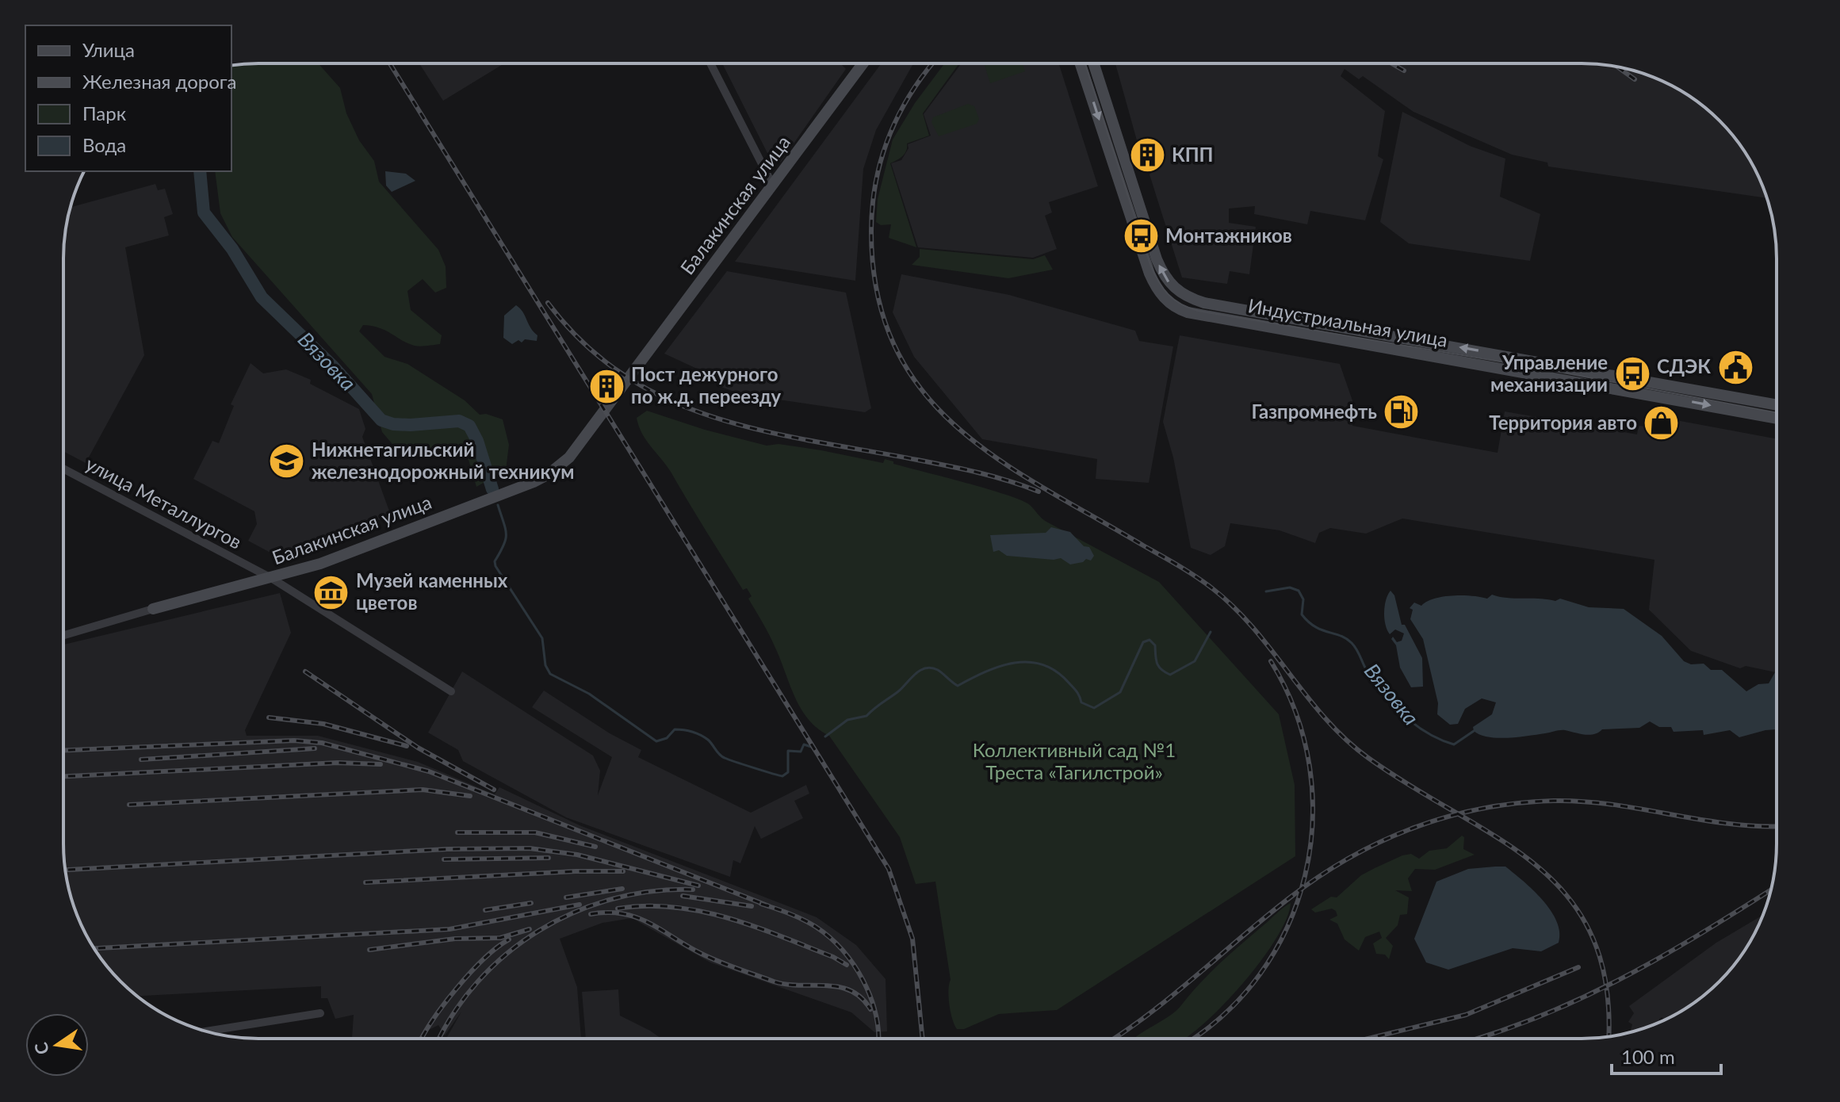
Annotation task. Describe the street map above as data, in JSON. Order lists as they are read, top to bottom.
{
  "streets": {
    "main road": ["Балакинская улица", "Индустриальная улица"],
    "street": ["улица Металлургов"]
  },
  "crossings": [
    ["Балакинская улица", "улица Металлургов"]
  ],
  "water": ["Вязовка"],
  "parks": ["Коллективный сад №1 Треста «Тагилстрой»"],
  "places": {
    "building": ["КПП", "Пост дежурного по ж.д. переезду"],
    "bus stop": ["Монтажников", "Управление механизации"],
    "public building": ["СДЭК"],
    "fuel station": ["Газпромнефть"],
    "shop": ["Территория авто"],
    "school or university": ["Нижнетагильский железнодорожный техникум"],
    "museum": ["Музей каменных цветов"]
  },
  "legend": [
    "Улица",
    "Железная дорога",
    "Парк",
    "Вода"
  ],
  "scale_bar": "100 m",
  "north": "left"
}
